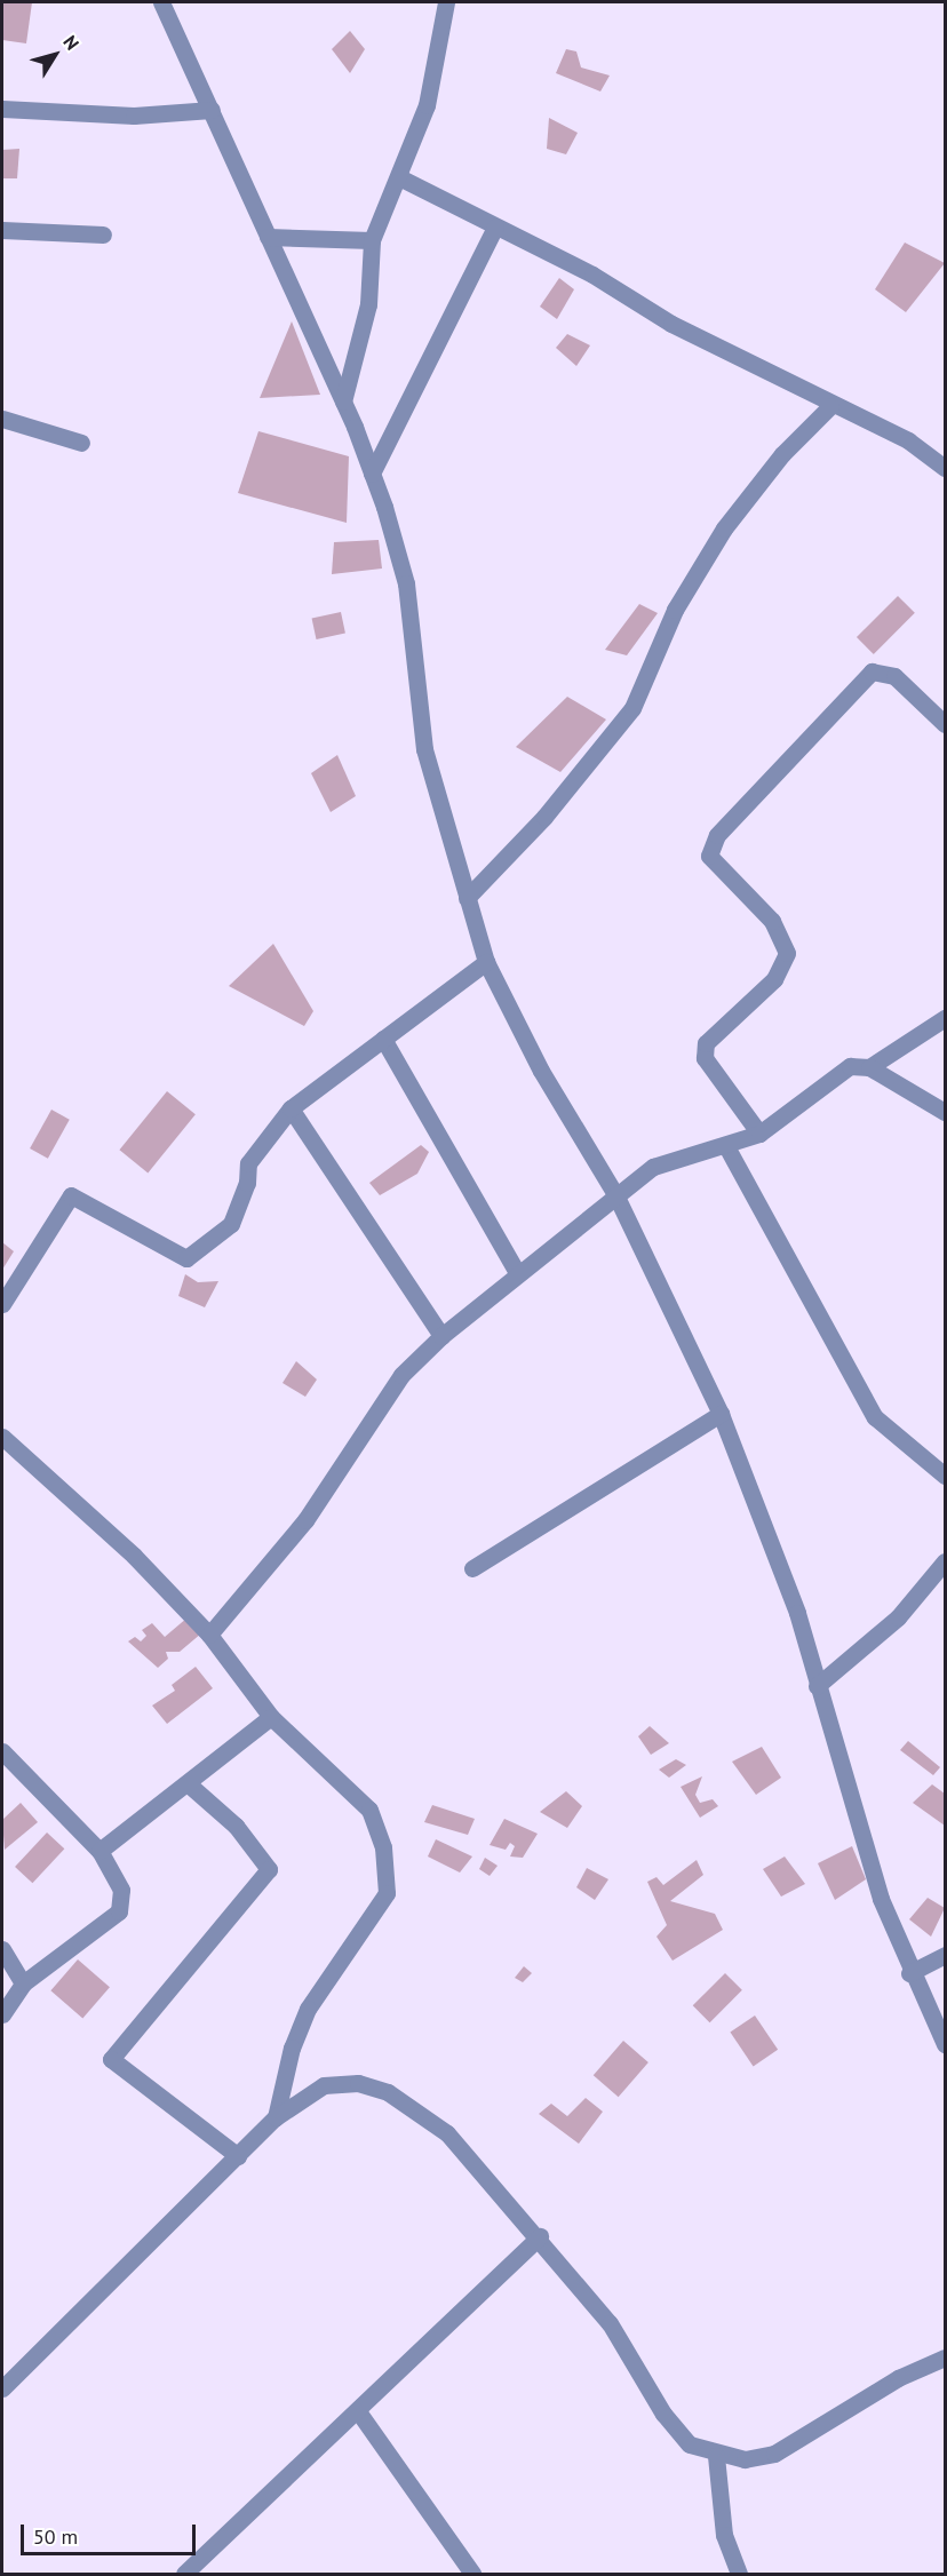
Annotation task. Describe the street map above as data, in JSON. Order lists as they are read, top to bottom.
{
  "scale_bar": "50 m",
  "north": "top right"
}
